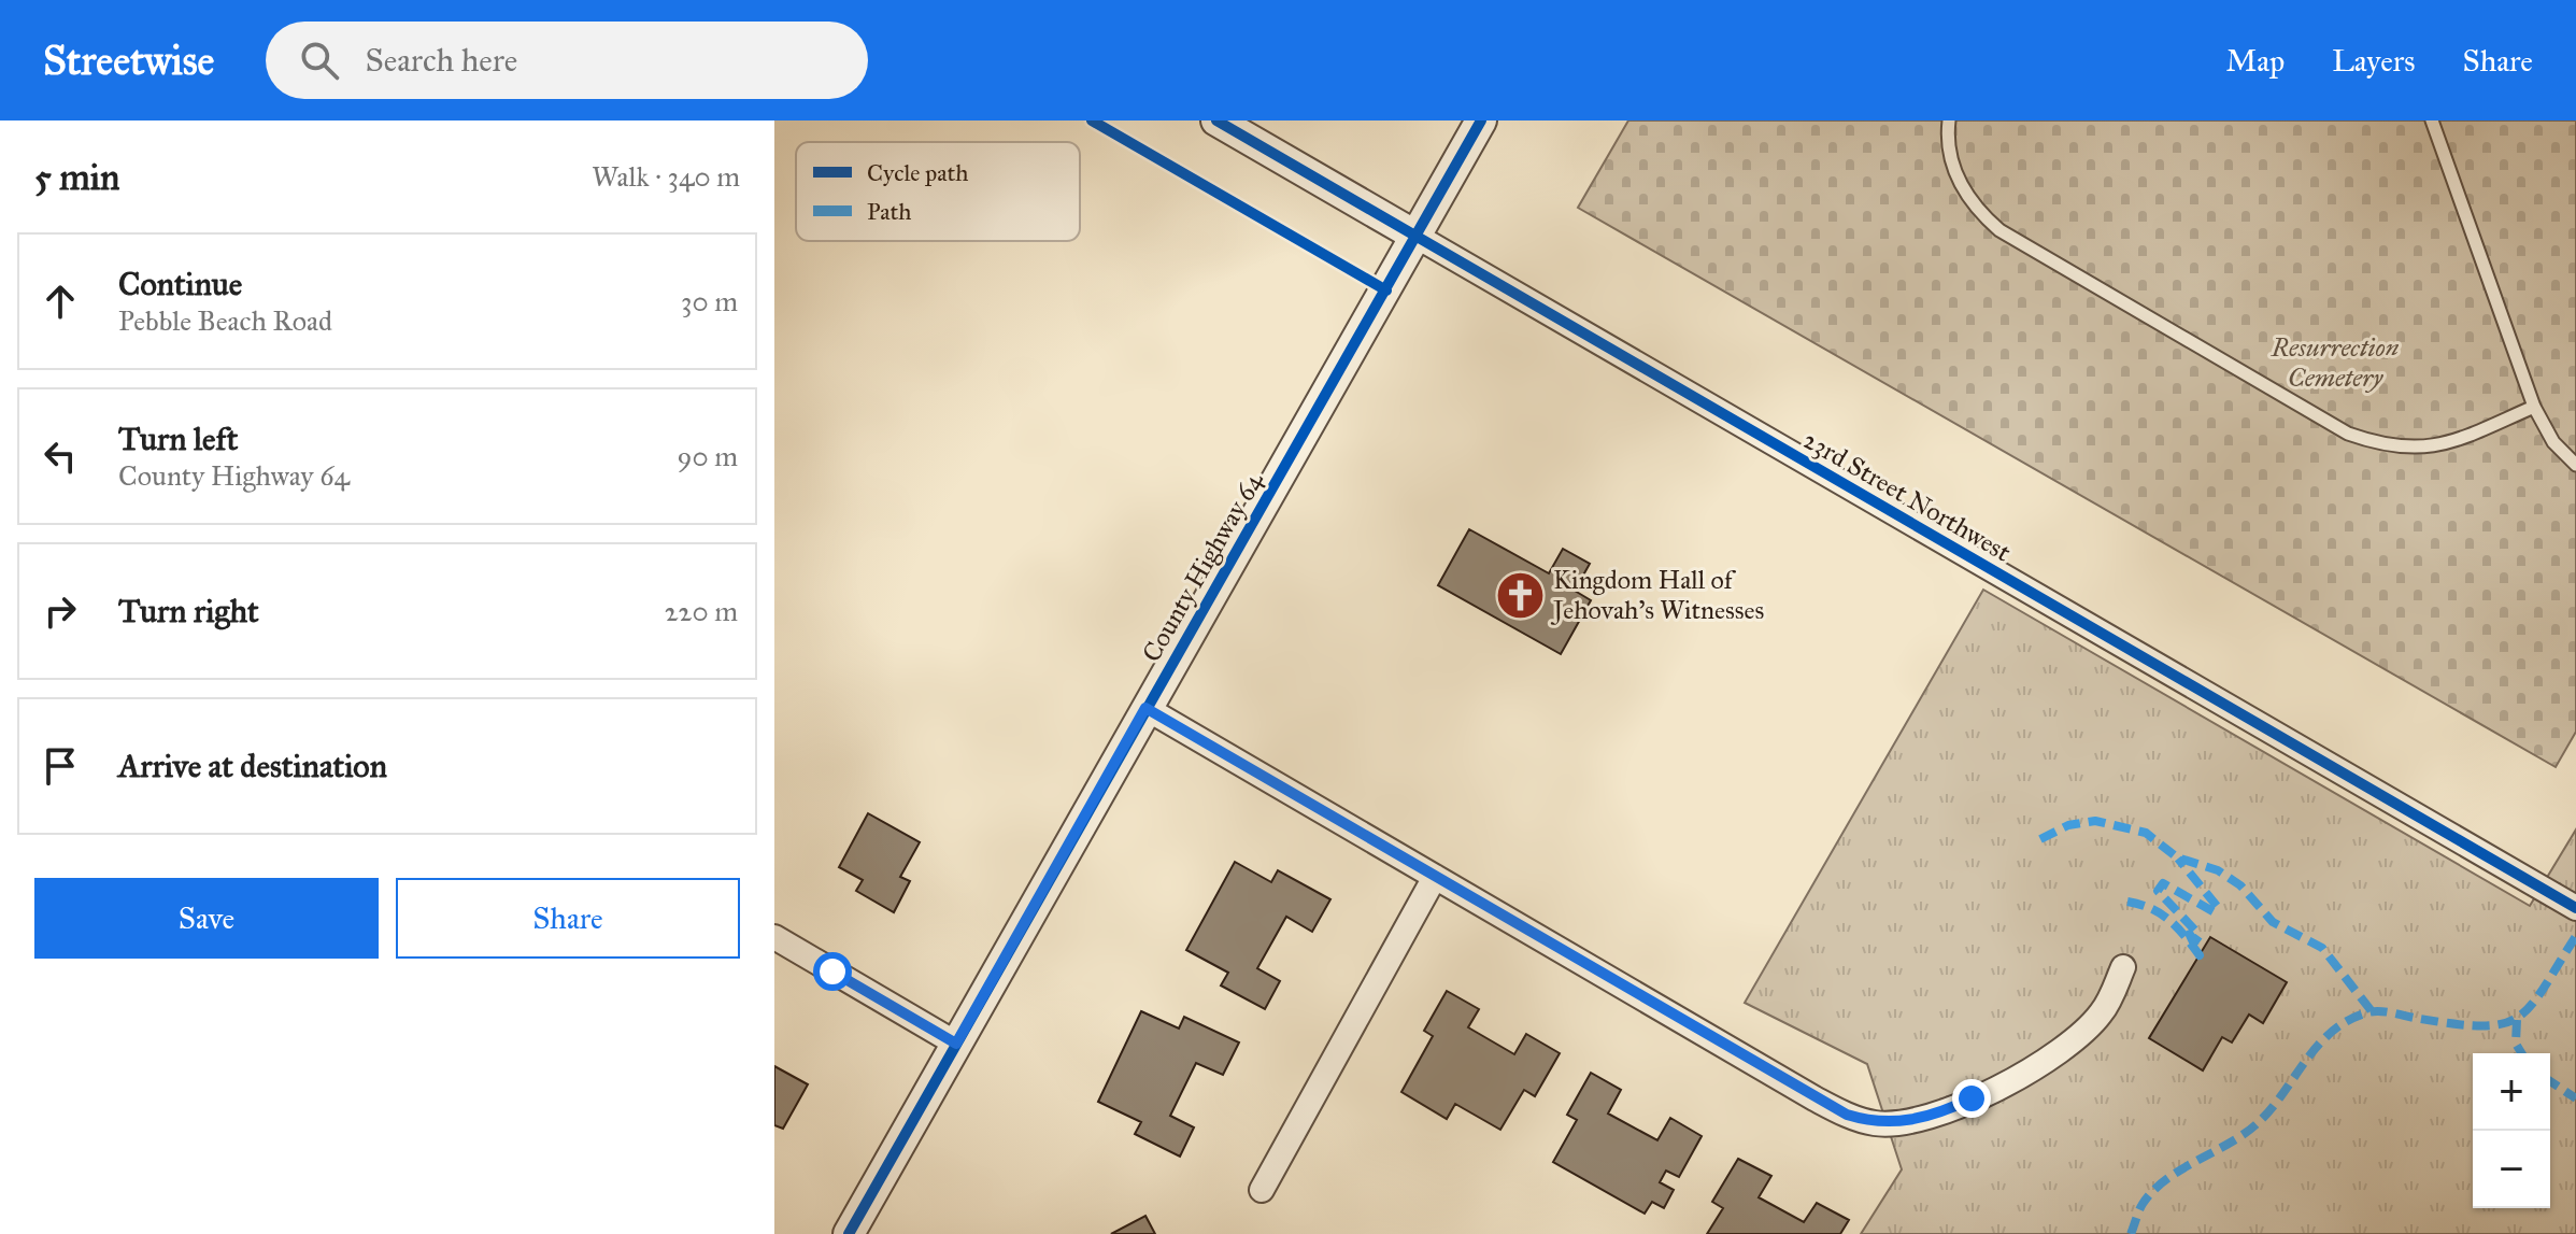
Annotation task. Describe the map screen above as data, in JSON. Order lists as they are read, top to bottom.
{
  "streets": {
    "street": ["23rd Street Northwest", "County Highway 64"]
  },
  "crossings": [
    ["23rd Street Northwest", "County Highway 64"]
  ],
  "parks": ["Resurrection Cemetery"],
  "places": {
    "church": ["Kingdom Hall of Jehovah’s Witnesses"]
  },
  "legend": ["Cycle path", "Path"],
  "page": {
    "header": "Streetwise",
    "search": "Search here",
    "nav": ["Map", "Layers", "Share"],
    "heading": ["5 min", "Walk · 340 m"],
    "list": [
      ["Continue", "Pebble Beach Road", "30 m"],
      ["Turn left", "County Highway 64", "90 m"],
      ["Turn right", "220 m"],
      "Arrive at destination"
    ],
    "buttons": ["Save", "Share"],
    "map_buttons": ["+", "−"]
  }
}
